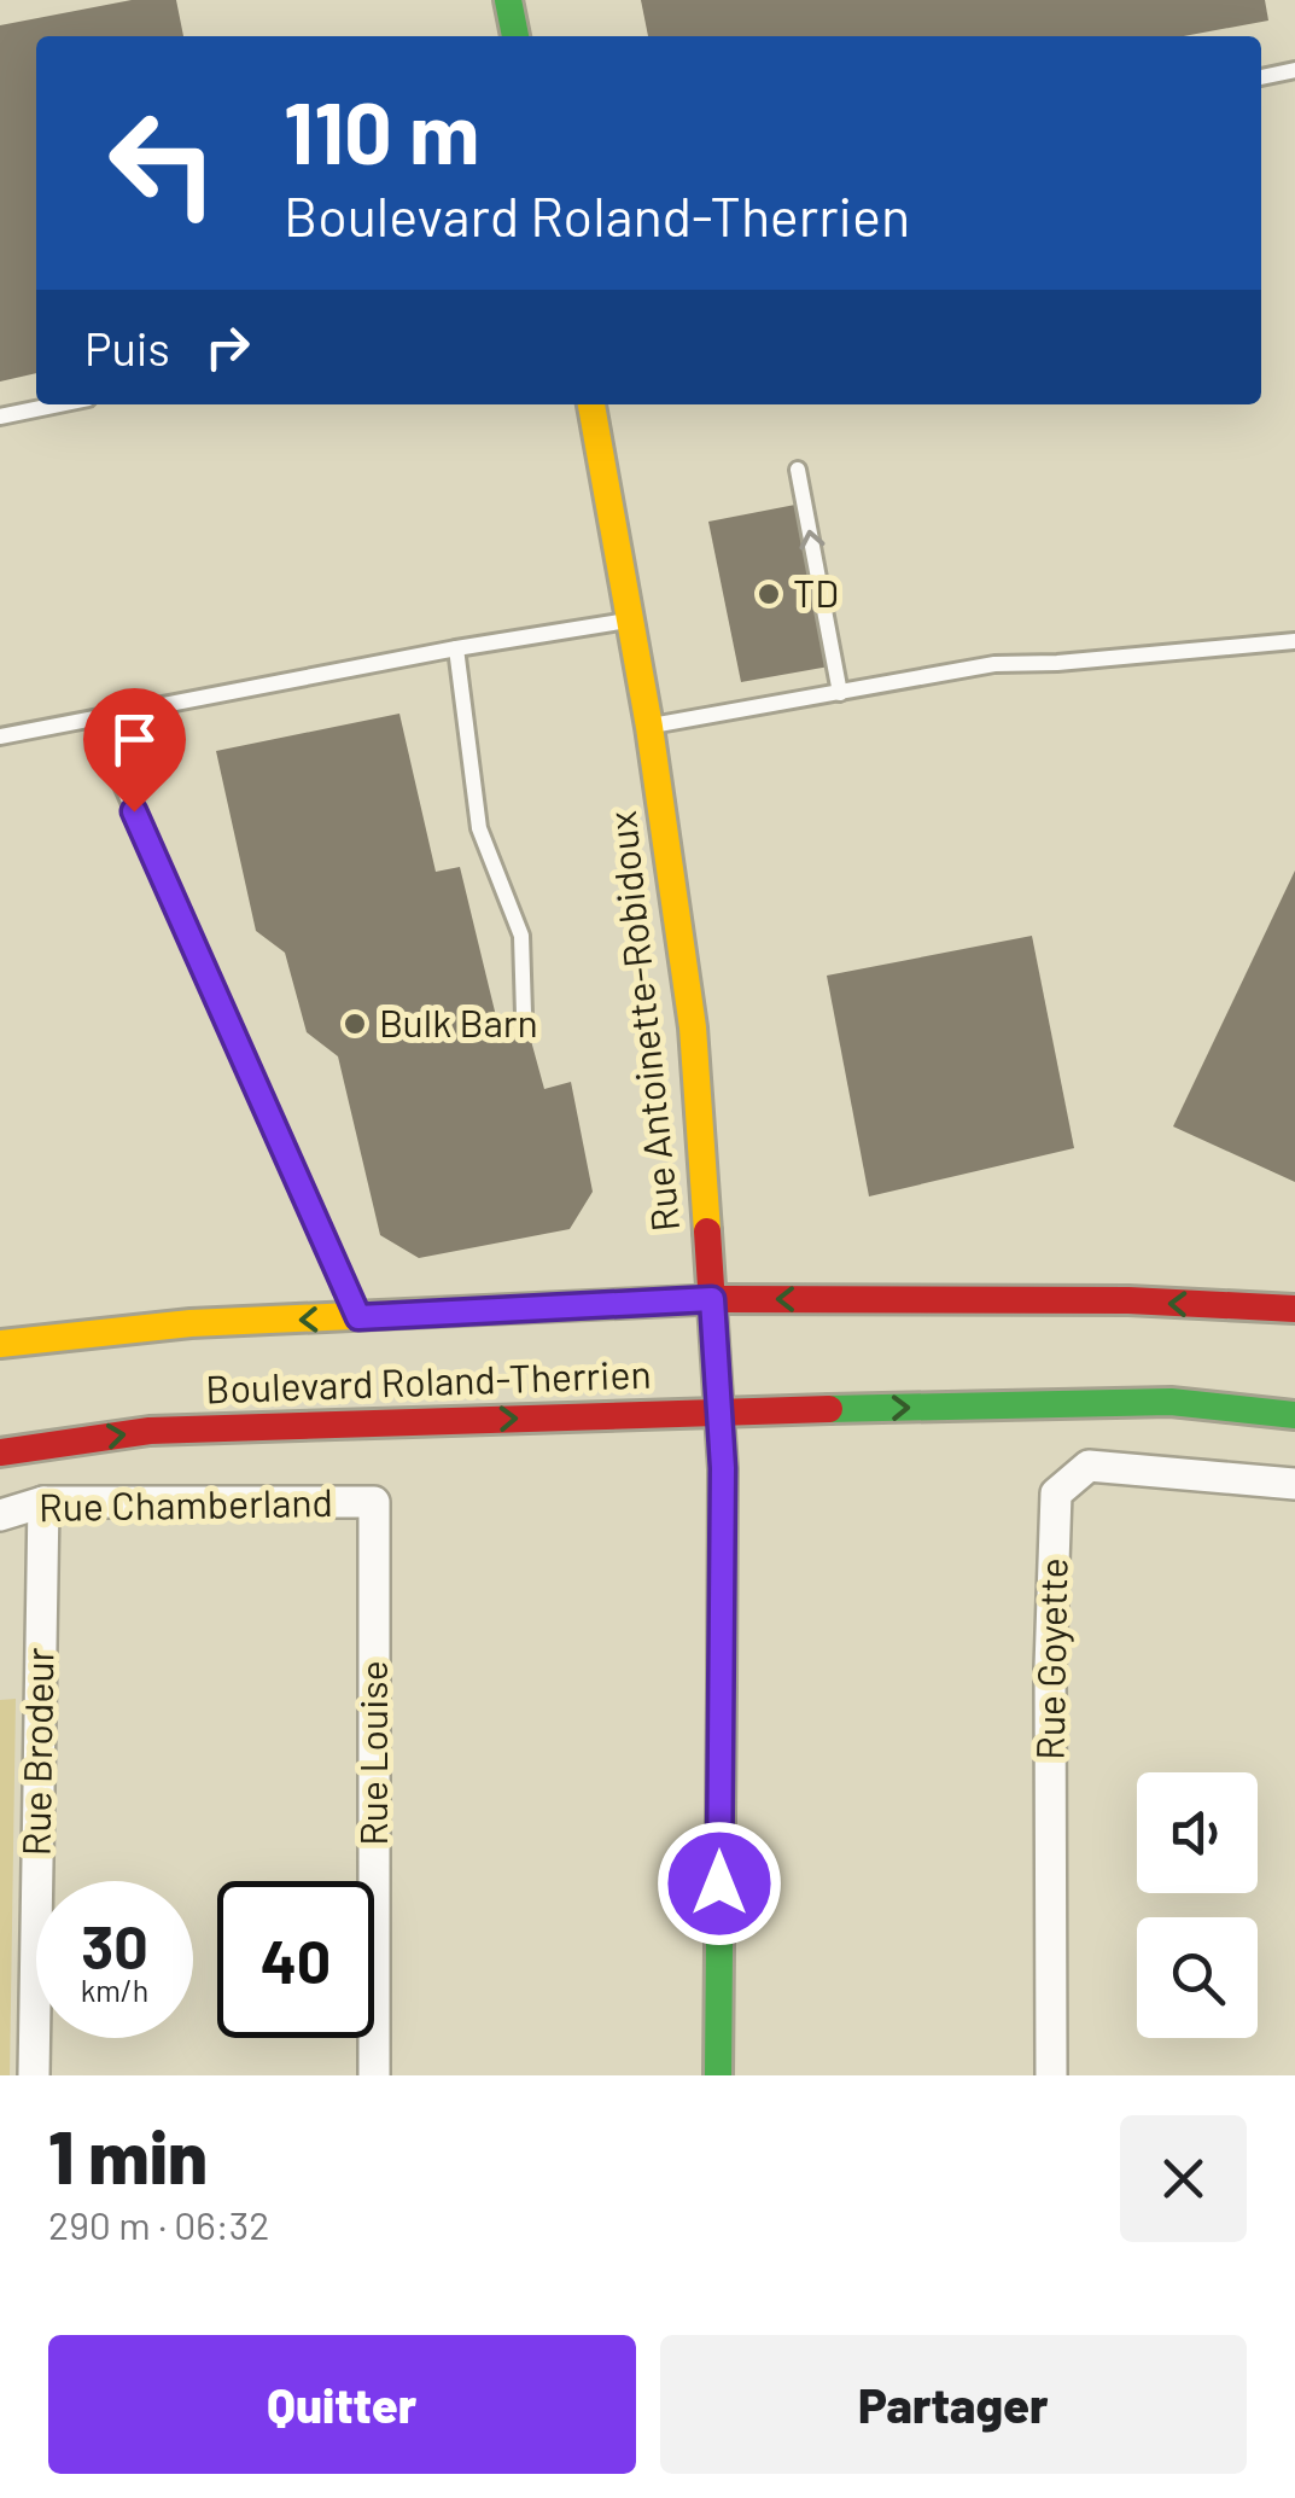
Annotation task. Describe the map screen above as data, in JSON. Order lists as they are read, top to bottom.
{
  "streets": {
    "main road": ["Rue Antoinette-Robidoux", "Boulevard Roland-Therrien"],
    "street": [
      "Rue Chamberland",
      "Rue Goyette",
      "Rue Brodeur",
      "Rue Louise"
    ]
  },
  "crossings": [
    ["Rue Antoinette-Robidoux", "Boulevard Roland-Therrien"],
    ["Rue Chamberland", "Rue Brodeur"],
    ["Rue Chamberland", "Rue Louise"]
  ],
  "places": ["TD", "Bulk Barn"],
  "page": {
    "turn": ["110 m", "Boulevard Roland-Therrien"],
    "then": "Puis",
    "speed": "30 km/h",
    "limit": "40",
    "heading": ["1 min", "290 m · 06:32"],
    "buttons": ["Quitter", "Partager"]
  }
}
